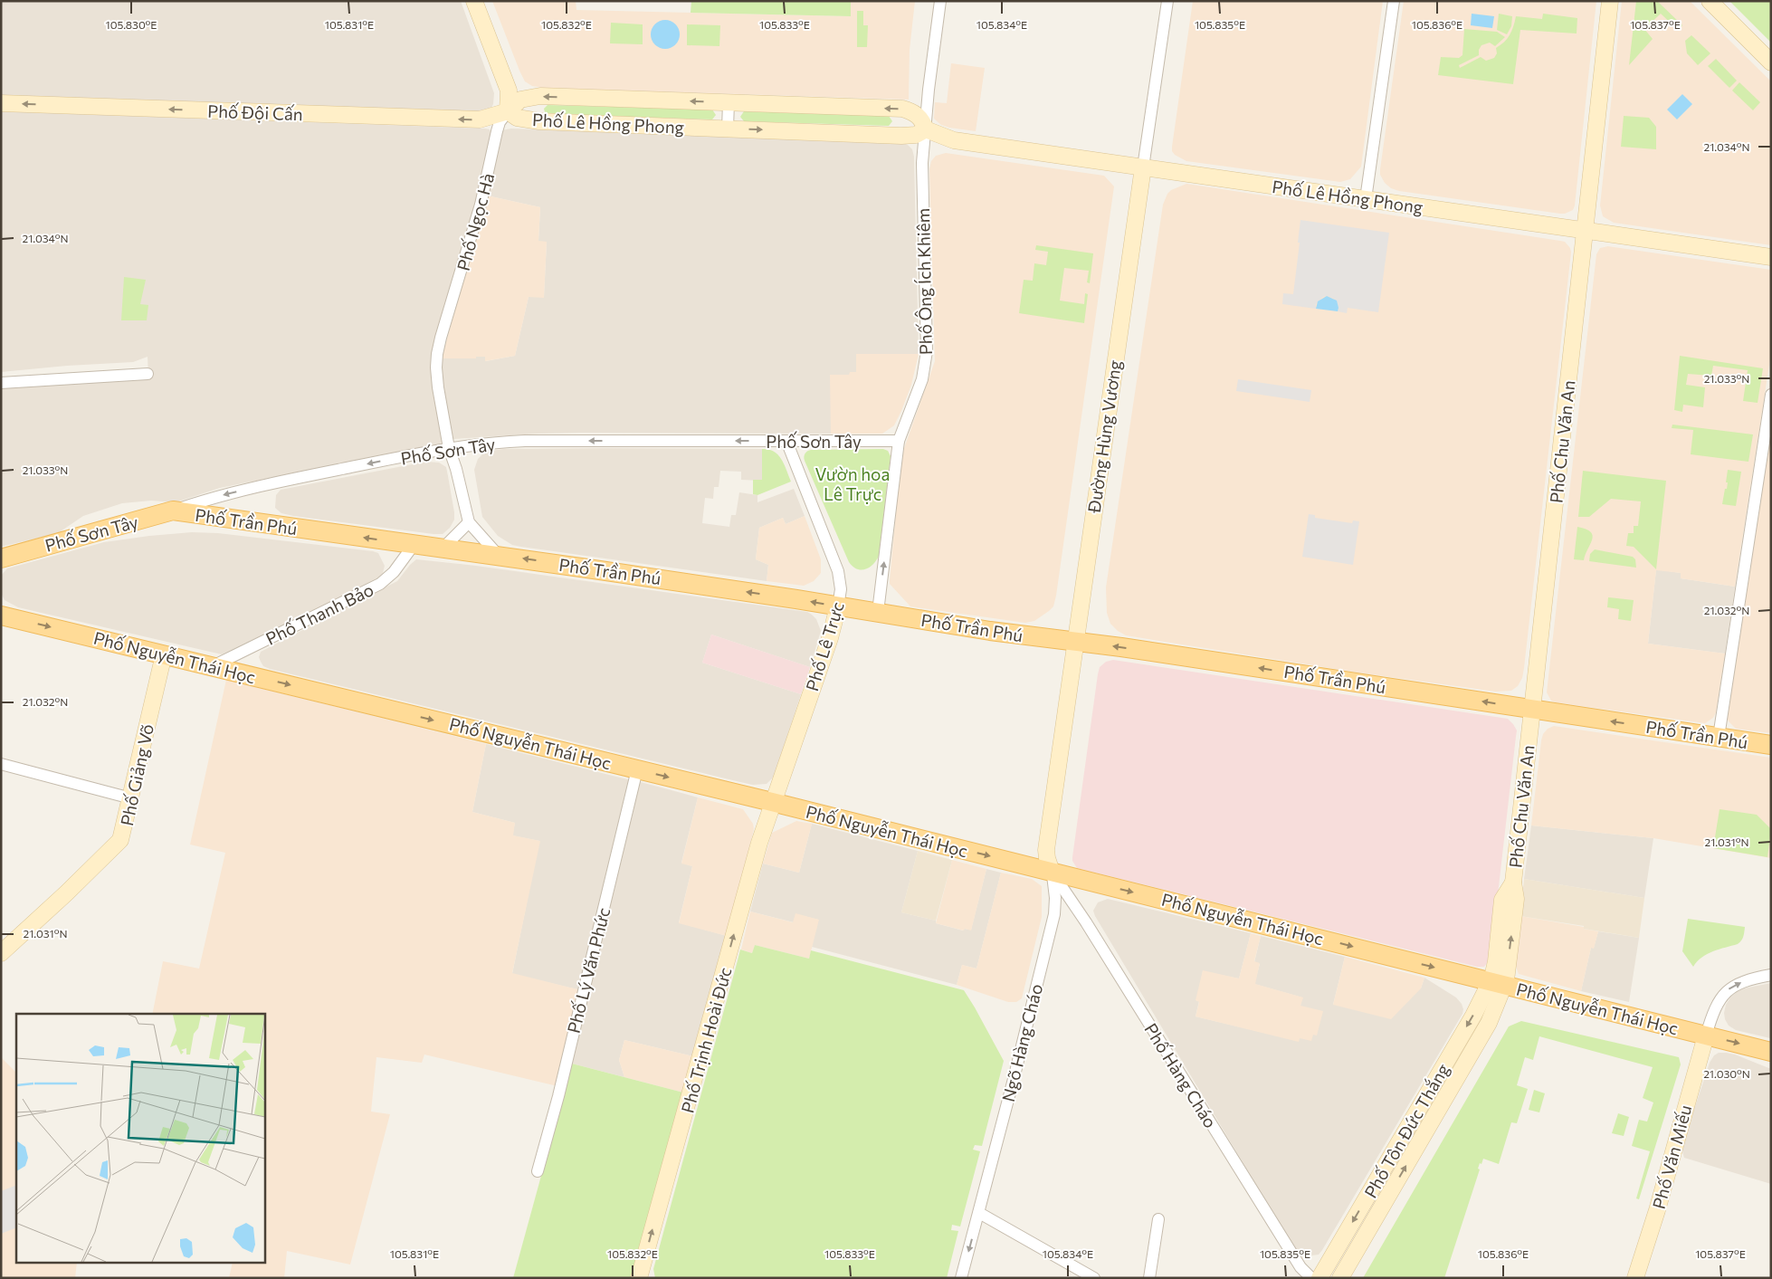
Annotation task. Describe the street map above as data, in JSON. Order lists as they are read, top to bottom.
{
  "streets": {
    "main road": ["Phố Sơn Tây", "Phố Trần Phú", "Phố Nguyễn Thái Học"],
    "street": [
      "Phố Đội Cấn",
      "Phố Lê Hồng Phong",
      "Phố Ngọc Hà",
      "Phố Ông Ích Khiêm",
      "Đường Hùng Vương",
      "Phố Chu Văn An",
      "Phố Thanh Bảo",
      "Phố Lê Trực",
      "Phố Giảng Võ",
      "Phố Lý Văn Phức",
      "Phố Trịnh Hoài Đức",
      "Ngõ Hàng Cháo",
      "Phố Hàng Cháo",
      "Phố Tôn Đức Thắng",
      "Phố Văn Miếu"
    ]
  },
  "crossings": [
    ["Phố Đội Cấn", "Phố Lê Hồng Phong"],
    ["Phố Đội Cấn", "Phố Ngọc Hà"],
    ["Phố Lê Hồng Phong", "Phố Ngọc Hà"],
    ["Phố Lê Hồng Phong", "Phố Ông Ích Khiêm"],
    ["Phố Lê Hồng Phong", "Đường Hùng Vương"],
    ["Phố Lê Hồng Phong", "Phố Chu Văn An"],
    ["Phố Ngọc Hà", "Phố Sơn Tây"],
    ["Phố Ông Ích Khiêm", "Phố Sơn Tây"],
    ["Phố Ông Ích Khiêm", "Phố Trần Phú"],
    ["Đường Hùng Vương", "Phố Trần Phú"],
    ["Đường Hùng Vương", "Phố Nguyễn Thái Học"],
    ["Đường Hùng Vương", "Ngõ Hàng Cháo"],
    ["Đường Hùng Vương", "Phố Hàng Cháo"],
    ["Phố Sơn Tây", "Phố Trần Phú"],
    ["Phố Sơn Tây", "Phố Lê Trực"],
    ["Phố Chu Văn An", "Phố Trần Phú"],
    ["Phố Chu Văn An", "Phố Nguyễn Thái Học"],
    ["Phố Chu Văn An", "Phố Tôn Đức Thắng"],
    ["Phố Trần Phú", "Phố Thanh Bảo"],
    ["Phố Trần Phú", "Phố Lê Trực"],
    ["Phố Thanh Bảo", "Phố Nguyễn Thái Học"],
    ["Phố Lê Trực", "Phố Nguyễn Thái Học"],
    ["Phố Lê Trực", "Phố Trịnh Hoài Đức"],
    ["Phố Nguyễn Thái Học", "Phố Giảng Võ"],
    ["Phố Nguyễn Thái Học", "Phố Lý Văn Phức"],
    ["Phố Nguyễn Thái Học", "Phố Trịnh Hoài Đức"],
    ["Phố Nguyễn Thái Học", "Ngõ Hàng Cháo"],
    ["Phố Nguyễn Thái Học", "Phố Hàng Cháo"],
    ["Phố Nguyễn Thái Học", "Phố Tôn Đức Thắng"],
    ["Phố Nguyễn Thái Học", "Phố Văn Miếu"],
    ["Ngõ Hàng Cháo", "Phố Hàng Cháo"]
  ],
  "one_way": [
    "Phố Đội Cấn",
    "Phố Sơn Tây",
    "Phố Trần Phú",
    "Phố Nguyễn Thái Học",
    "Phố Trịnh Hoài Đức"
  ],
  "parks": ["Vườn hoa Lê Trực"],
  "coordinates": [
    "105.837°E",
    "105.830°E",
    "105.831°E",
    "105.832°E",
    "105.833°E",
    "105.834°E",
    "105.835°E",
    "105.836°E",
    "21.034°N",
    "21.033°N",
    "21.032°N",
    "21.031°N",
    "21.030°N"
  ]
}
